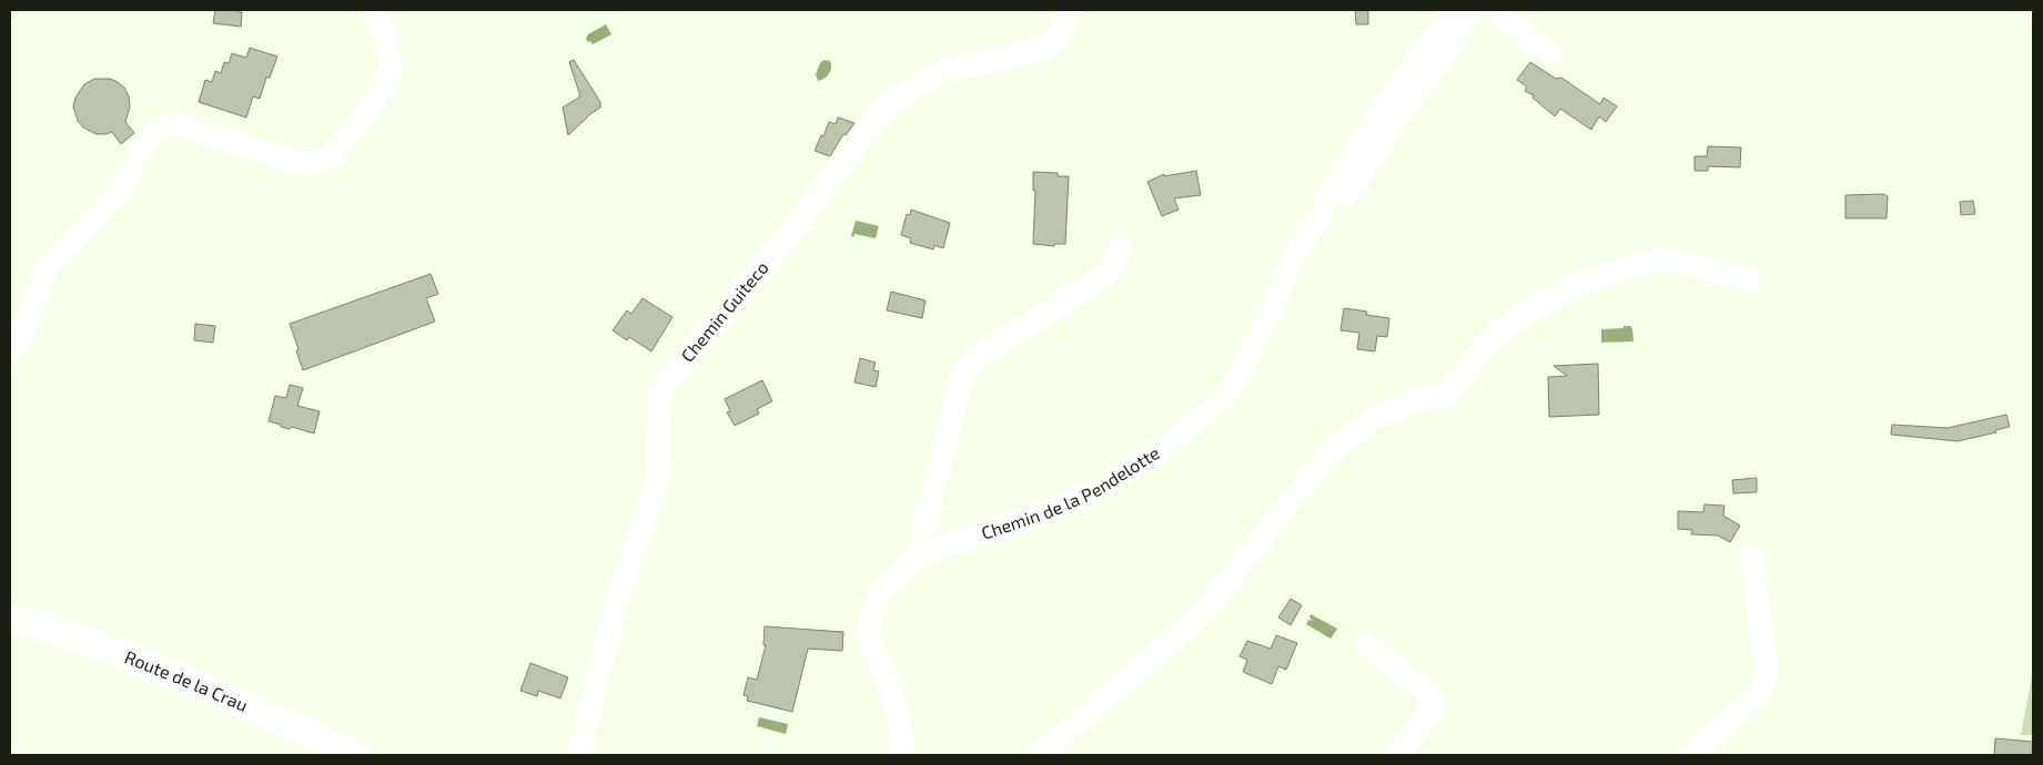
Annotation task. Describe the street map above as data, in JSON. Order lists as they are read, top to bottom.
{
  "streets": {
    "main road": ["Route de la Crau"],
    "street": ["Chemin Guiteco", "Chemin de la Pendelotte"]
  }
}
